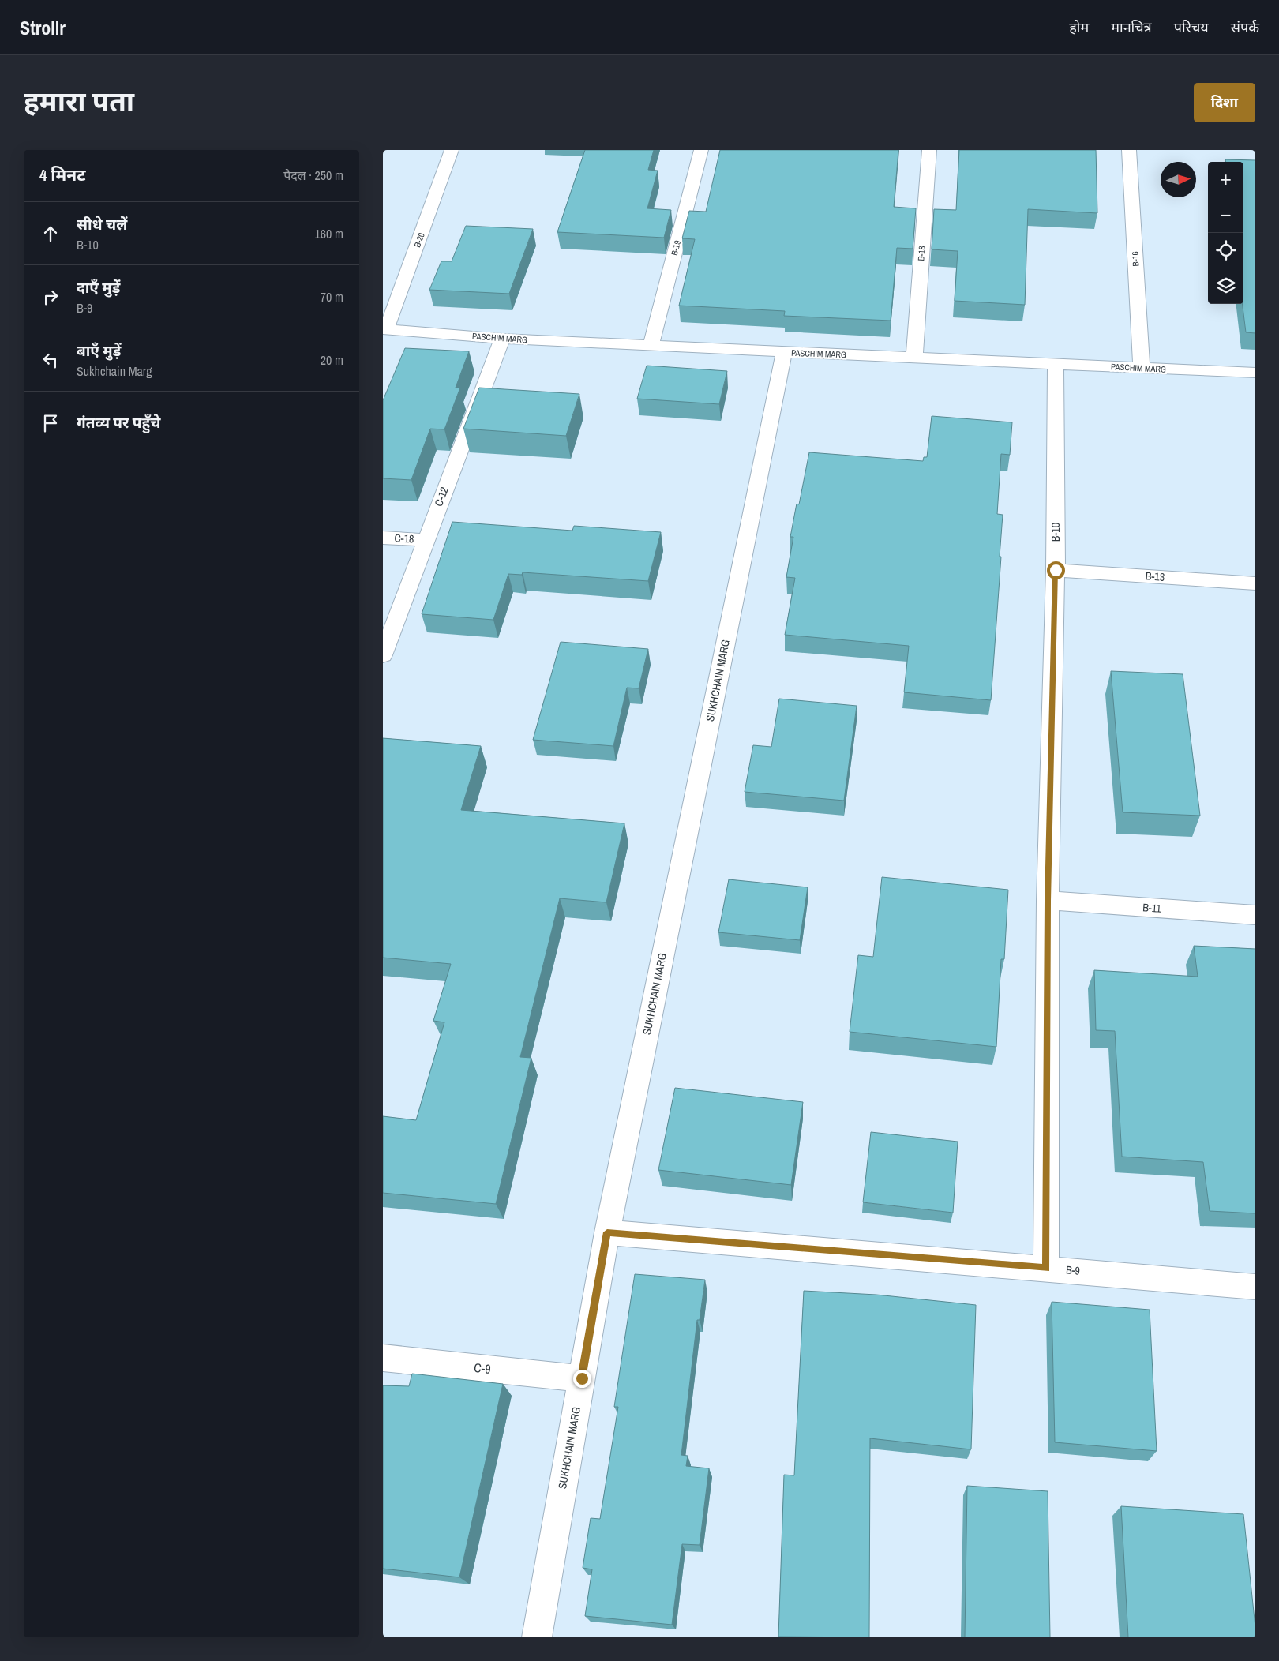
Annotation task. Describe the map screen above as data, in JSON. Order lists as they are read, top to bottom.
{
  "streets": {
    "street": [
      "B-20",
      "B-19",
      "B-18",
      "B-16",
      "PASCHIM MARG",
      "C-12",
      "B-10",
      "C-18",
      "B-13",
      "SUKHCHAIN MARG",
      "B-11",
      "B-9",
      "C-9"
    ]
  },
  "crossings": [
    ["B-20", "PASCHIM MARG"],
    ["B-19", "PASCHIM MARG"],
    ["B-18", "PASCHIM MARG"],
    ["B-16", "PASCHIM MARG"],
    ["PASCHIM MARG", "C-12"],
    ["PASCHIM MARG", "B-10"],
    ["PASCHIM MARG", "SUKHCHAIN MARG"],
    ["C-12", "C-18"],
    ["B-10", "B-13"],
    ["B-10", "B-11"],
    ["B-10", "B-9"],
    ["SUKHCHAIN MARG", "B-9"],
    ["SUKHCHAIN MARG", "C-9"]
  ],
  "north": "right",
  "page": {
    "header": "Strollr",
    "nav": [
      "होम",
      "मानचित्र",
      "परिचय",
      "संपर्क"
    ],
    "title": "हमारा पता",
    "buttons": "दिशा",
    "heading": ["4 मिनट", "पैदल · 250 m"],
    "map_buttons": ["+", "−"],
    "list": [
      ["सीधे चलें", "B-10", "160 m"],
      ["दाएँ मुड़ें", "B-9", "70 m"],
      ["बाएँ मुड़ें", "Sukhchain Marg", "20 m"],
      "गंतव्य पर पहुँचे"
    ]
  }
}
